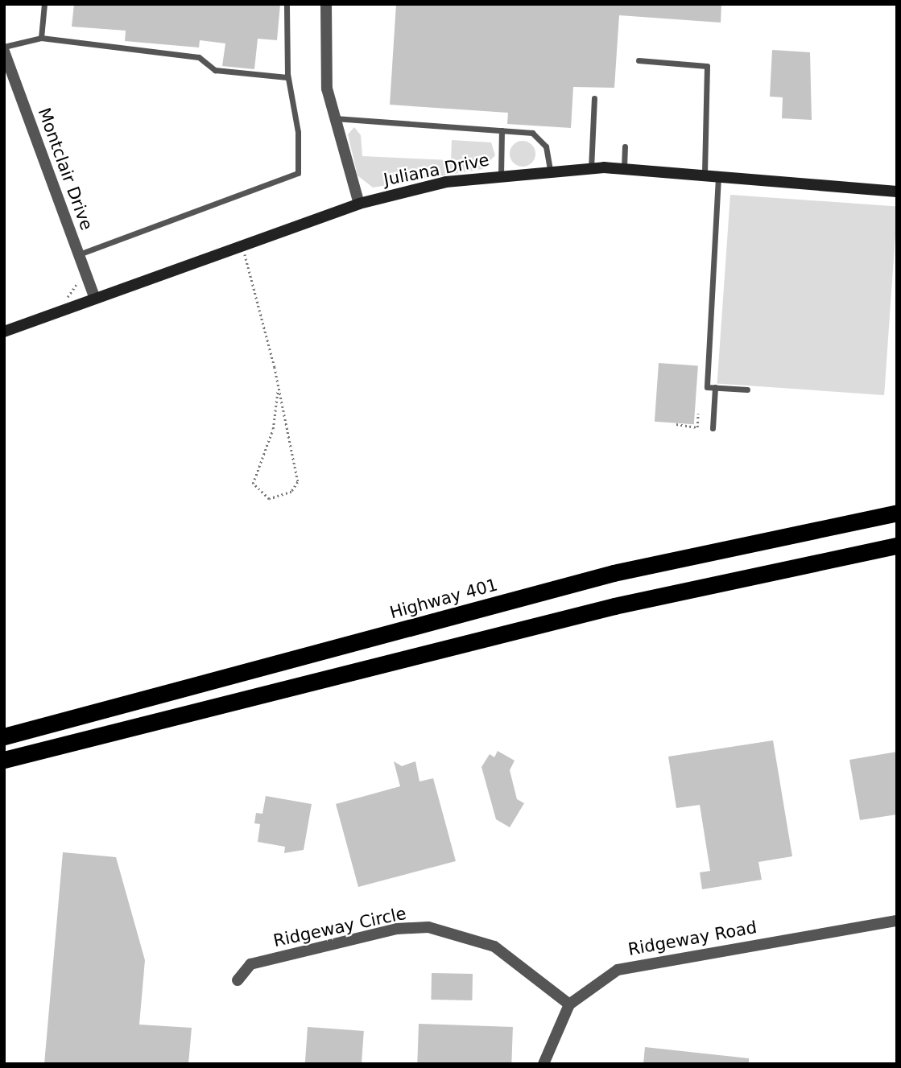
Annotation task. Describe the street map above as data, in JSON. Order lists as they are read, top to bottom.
{
  "streets": {
    "highway": ["Highway 401"],
    "street": [
      "Montclair Drive",
      "Juliana Drive",
      "Ridgeway Circle",
      "Ridgeway Road"
    ]
  },
  "crossings": [
    ["Montclair Drive", "Juliana Drive"],
    ["Ridgeway Circle", "Ridgeway Road"]
  ]
}
